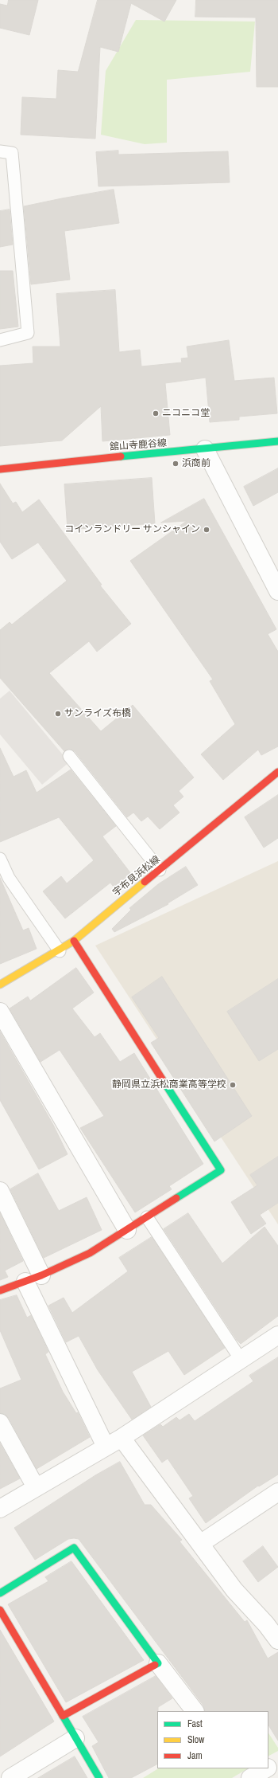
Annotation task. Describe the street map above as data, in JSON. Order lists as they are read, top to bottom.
{
  "streets": {
    "street": ["舘山寺鹿谷線", "宇布見浜松線"]
  },
  "places": [
    "ニコニコ堂",
    "浜商前",
    "コインランドリー サンシャイン",
    "サンライズ布橋",
    "静岡県立浜松商業高等学校"
  ],
  "legend": ["Fast", "Slow", "Jam"]
}
